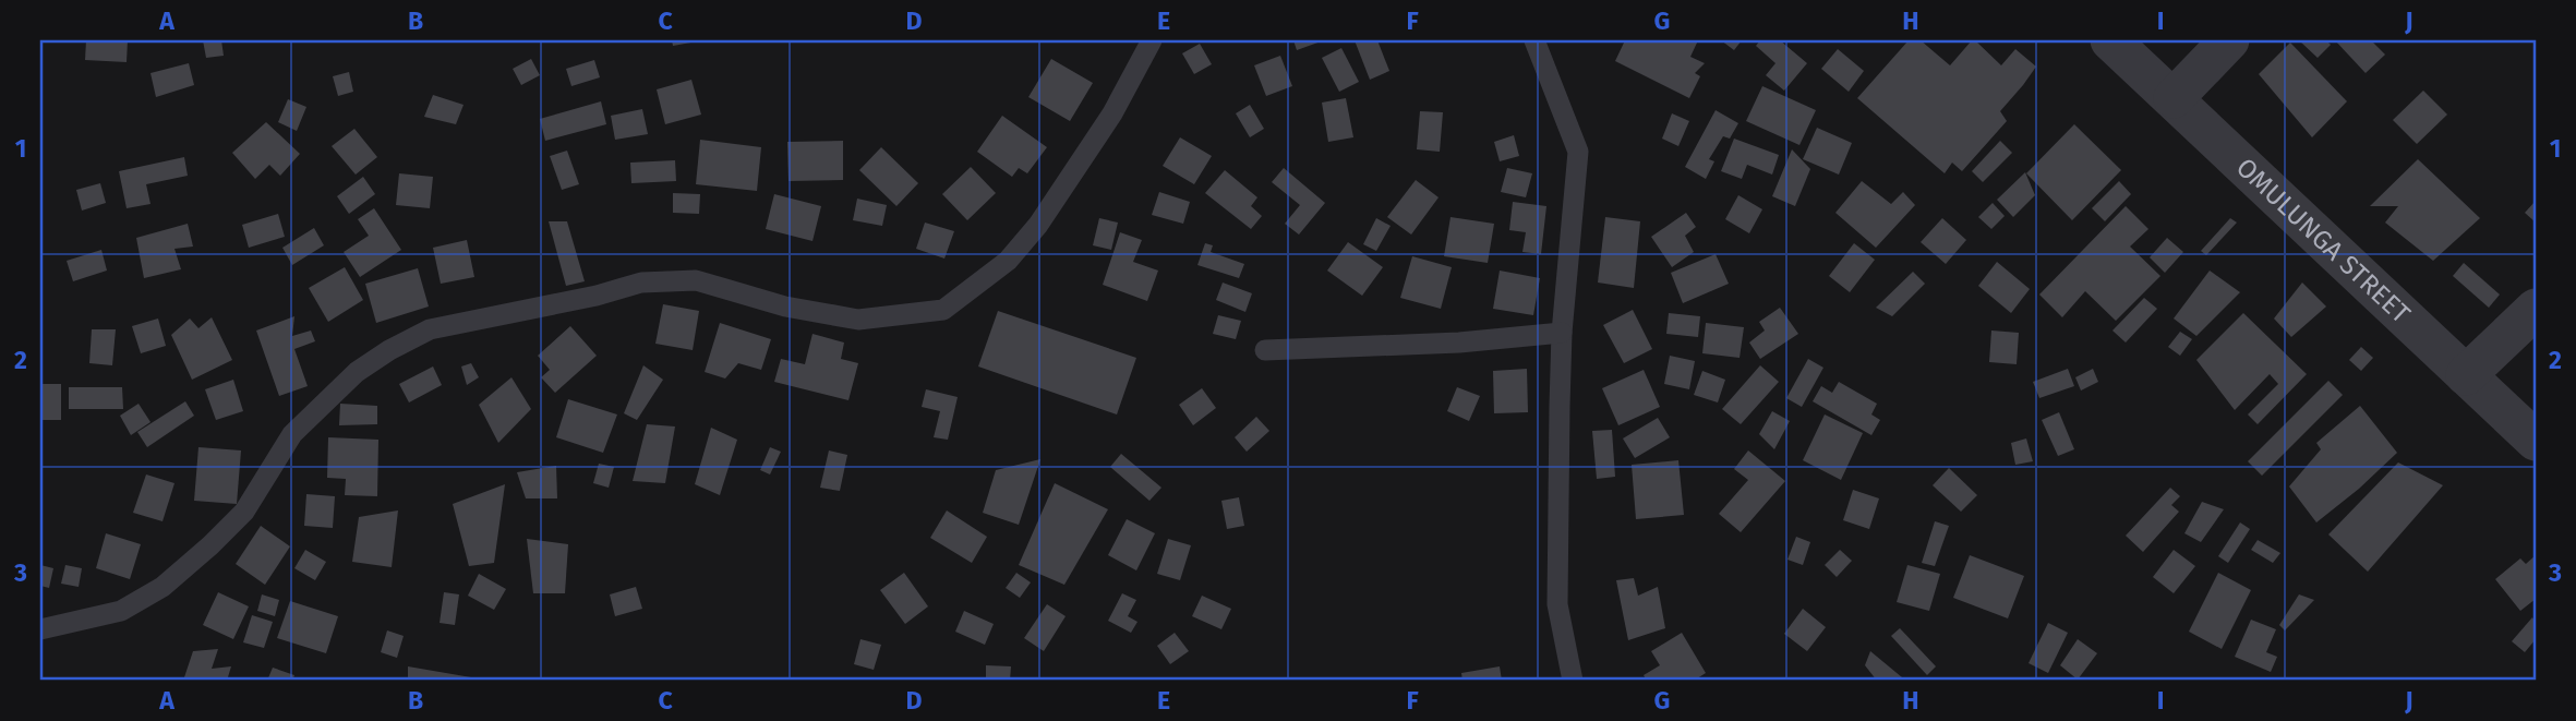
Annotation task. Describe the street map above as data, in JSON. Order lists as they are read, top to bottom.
{
  "streets": {
    "street": ["OMULUNGA STREET"]
  },
  "grid": {
    "columns": [
      "A",
      "B",
      "C",
      "D",
      "E",
      "F",
      "G",
      "H",
      "I",
      "J"
    ],
    "rows": ["1", "2", "3"]
  }
}
